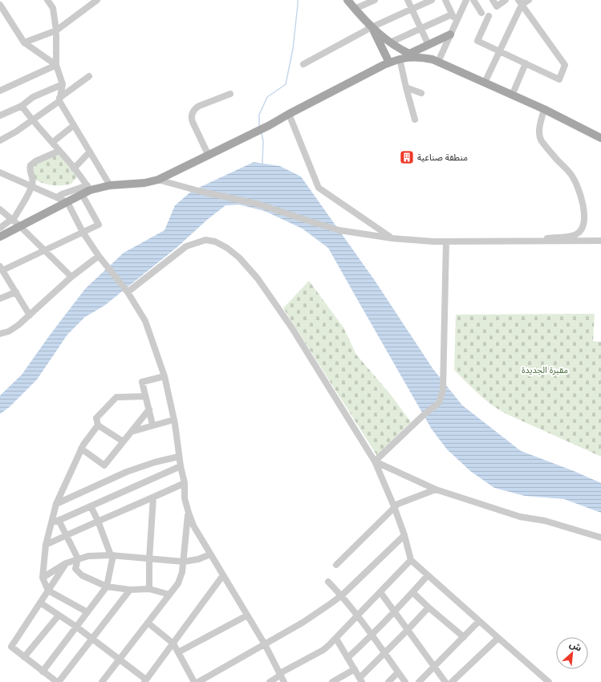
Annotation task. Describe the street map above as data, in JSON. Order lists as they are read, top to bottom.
{
  "parks": ["مقبرة الجديدة"],
  "places": {
    "building": ["منطقة صناعية"]
  },
  "north": "top right"
}
